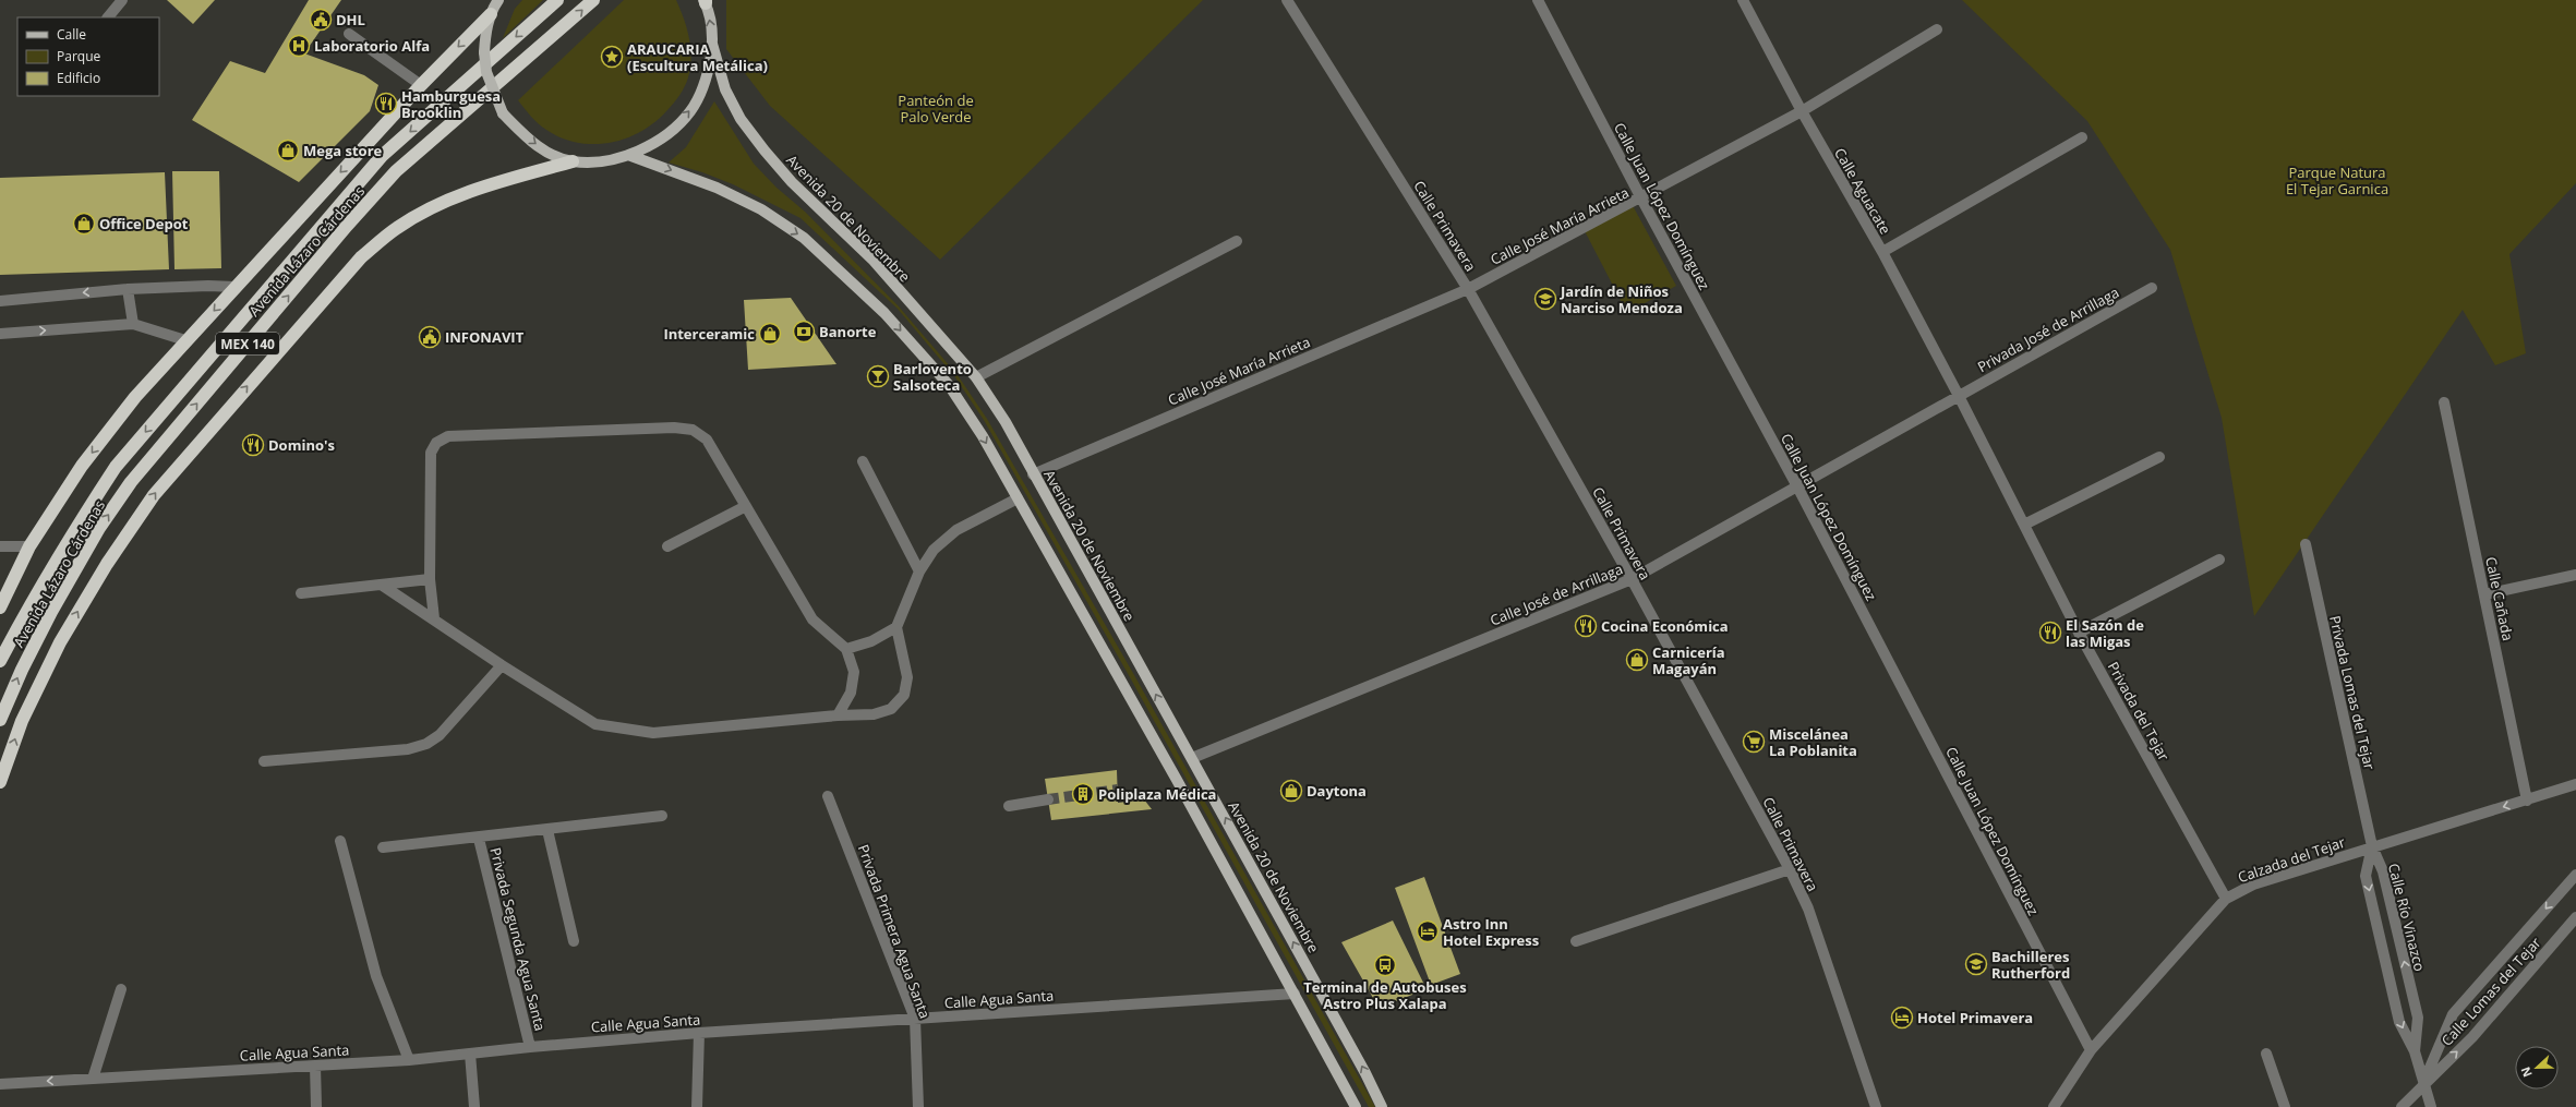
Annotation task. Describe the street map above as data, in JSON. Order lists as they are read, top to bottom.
{
  "streets": {
    "highway": ["Avenida Lázaro Cárdenas", "MEX 140"],
    "main road": ["Avenida 20 de Noviembre"],
    "street": [
      "Calle Aguacate",
      "Calle Juan López Domínguez",
      "Calle Primavera",
      "Calle José María Arrieta",
      "Privada José de Arrillaga",
      "Calle José de Arrillaga",
      "Calle Cañada",
      "Privada Lomas del Tejar",
      "Privada del Tejar",
      "Calzada del Tejar",
      "Calle Río Vinazco",
      "Privada Primera Agua Santa",
      "Privada Segunda Agua Santa",
      "Calle Lomas del Tejar",
      "Calle Agua Santa"
    ]
  },
  "crossings": [
    ["Calle Aguacate", "Calle José María Arrieta"],
    ["Calle Aguacate", "Privada José de Arrillaga"],
    ["Calle Aguacate", "Calle José de Arrillaga"],
    ["Calle Aguacate", "Privada del Tejar"],
    ["Calle Juan López Domínguez", "Calle José María Arrieta"],
    ["Calle Juan López Domínguez", "Calle José de Arrillaga"],
    ["Calle Juan López Domínguez", "Calzada del Tejar"],
    ["Avenida 20 de Noviembre", "Calle José María Arrieta"],
    ["Avenida 20 de Noviembre", "Calle José de Arrillaga"],
    ["Calle Primavera", "Calle José María Arrieta"],
    ["Calle Primavera", "Calle José de Arrillaga"],
    ["Privada José de Arrillaga", "Calle José de Arrillaga"],
    ["Privada José de Arrillaga", "Privada del Tejar"],
    ["Calle José de Arrillaga", "Privada del Tejar"],
    ["Calle Cañada", "Calzada del Tejar"],
    ["Privada Lomas del Tejar", "Calzada del Tejar"],
    ["Privada Lomas del Tejar", "Calle Río Vinazco"],
    ["Privada del Tejar", "Calzada del Tejar"],
    ["Calzada del Tejar", "Calle Río Vinazco"],
    ["Calle Río Vinazco", "Calle Lomas del Tejar"],
    ["Privada Primera Agua Santa", "Calle Agua Santa"],
    ["Privada Segunda Agua Santa", "Calle Agua Santa"]
  ],
  "parks": ["Panteón de Palo Verde", "Parque Natura El Tejar Garnica"],
  "places": {
    "public building": ["DHL", "INFONAVIT"],
    "hospital": ["Laboratorio Alfa"],
    "place": ["ARAUCARIA (Escultura Metálica)"],
    "restaurant": [
      "Hamburguesa Brooklin",
      "Domino's",
      "Cocina Económica",
      "El Sazón de las Migas"
    ],
    "shop": [
      "Mega store",
      "Office Depot",
      "Interceramic",
      "Carnicería Magayán",
      "Daytona"
    ],
    "school or university": ["Jardín de Niños Narciso Mendoza", "Bachilleres Rutherford"],
    "bank": ["Banorte"],
    "bar": ["Barlovento Salsoteca"],
    "supermarket": ["Miscelánea La Poblanita"],
    "building": ["Poliplaza Médica"],
    "hotel": ["Astro Inn Hotel Express", "Hotel Primavera"],
    "bus stop": ["Terminal de Autobuses Astro Plus Xalapa"]
  },
  "legend": ["Calle", "Parque", "Edificio"],
  "north": "left"
}
